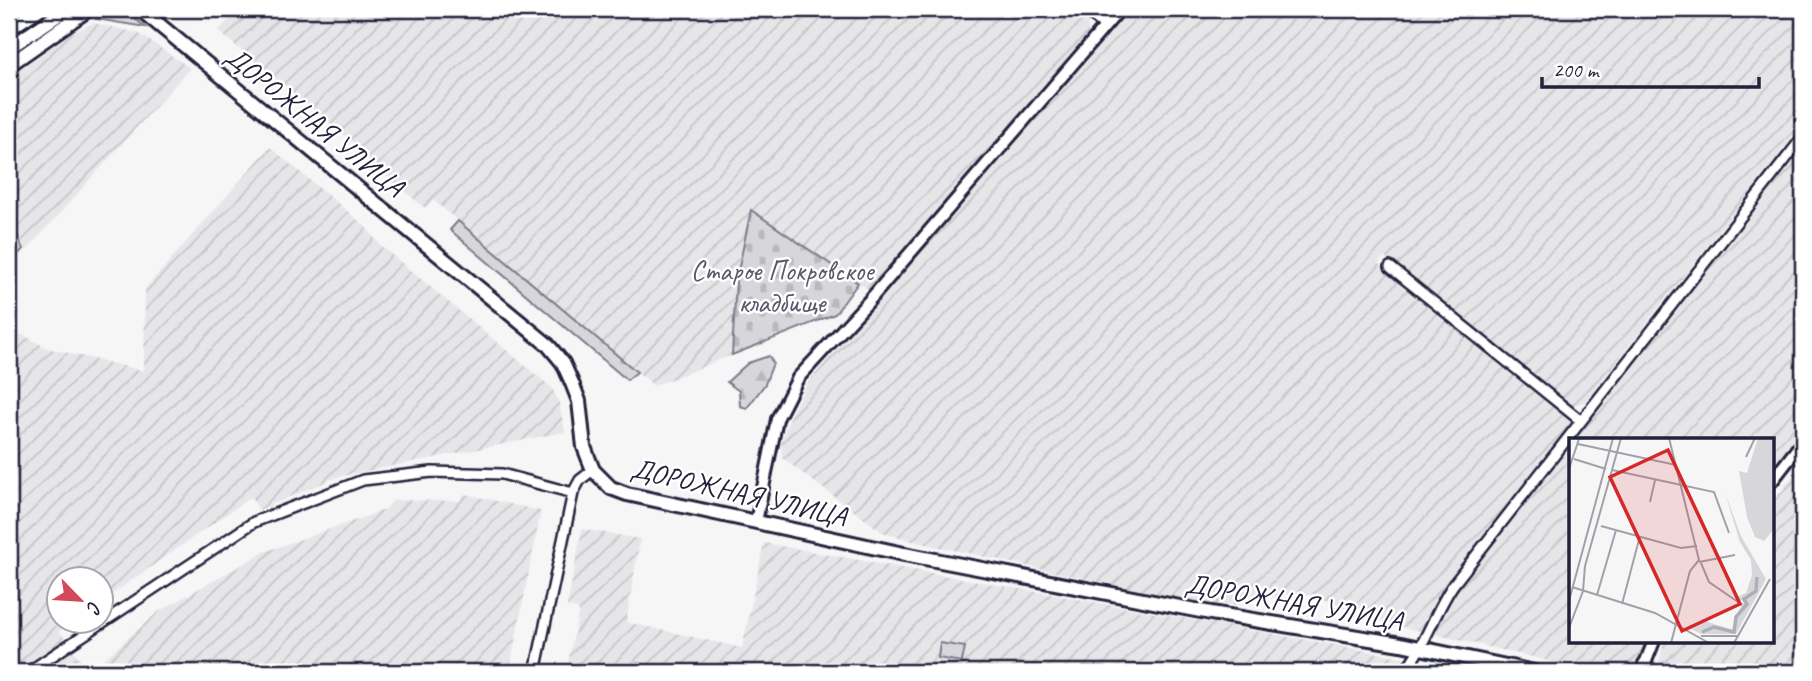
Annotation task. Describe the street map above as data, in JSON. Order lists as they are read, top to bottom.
{
  "streets": {
    "main road": ["ДОРОЖНАЯ УЛИЦА"]
  },
  "parks": ["Старое Покровское кладбище"],
  "scale_bar": "200 m",
  "north": "bottom right"
}
